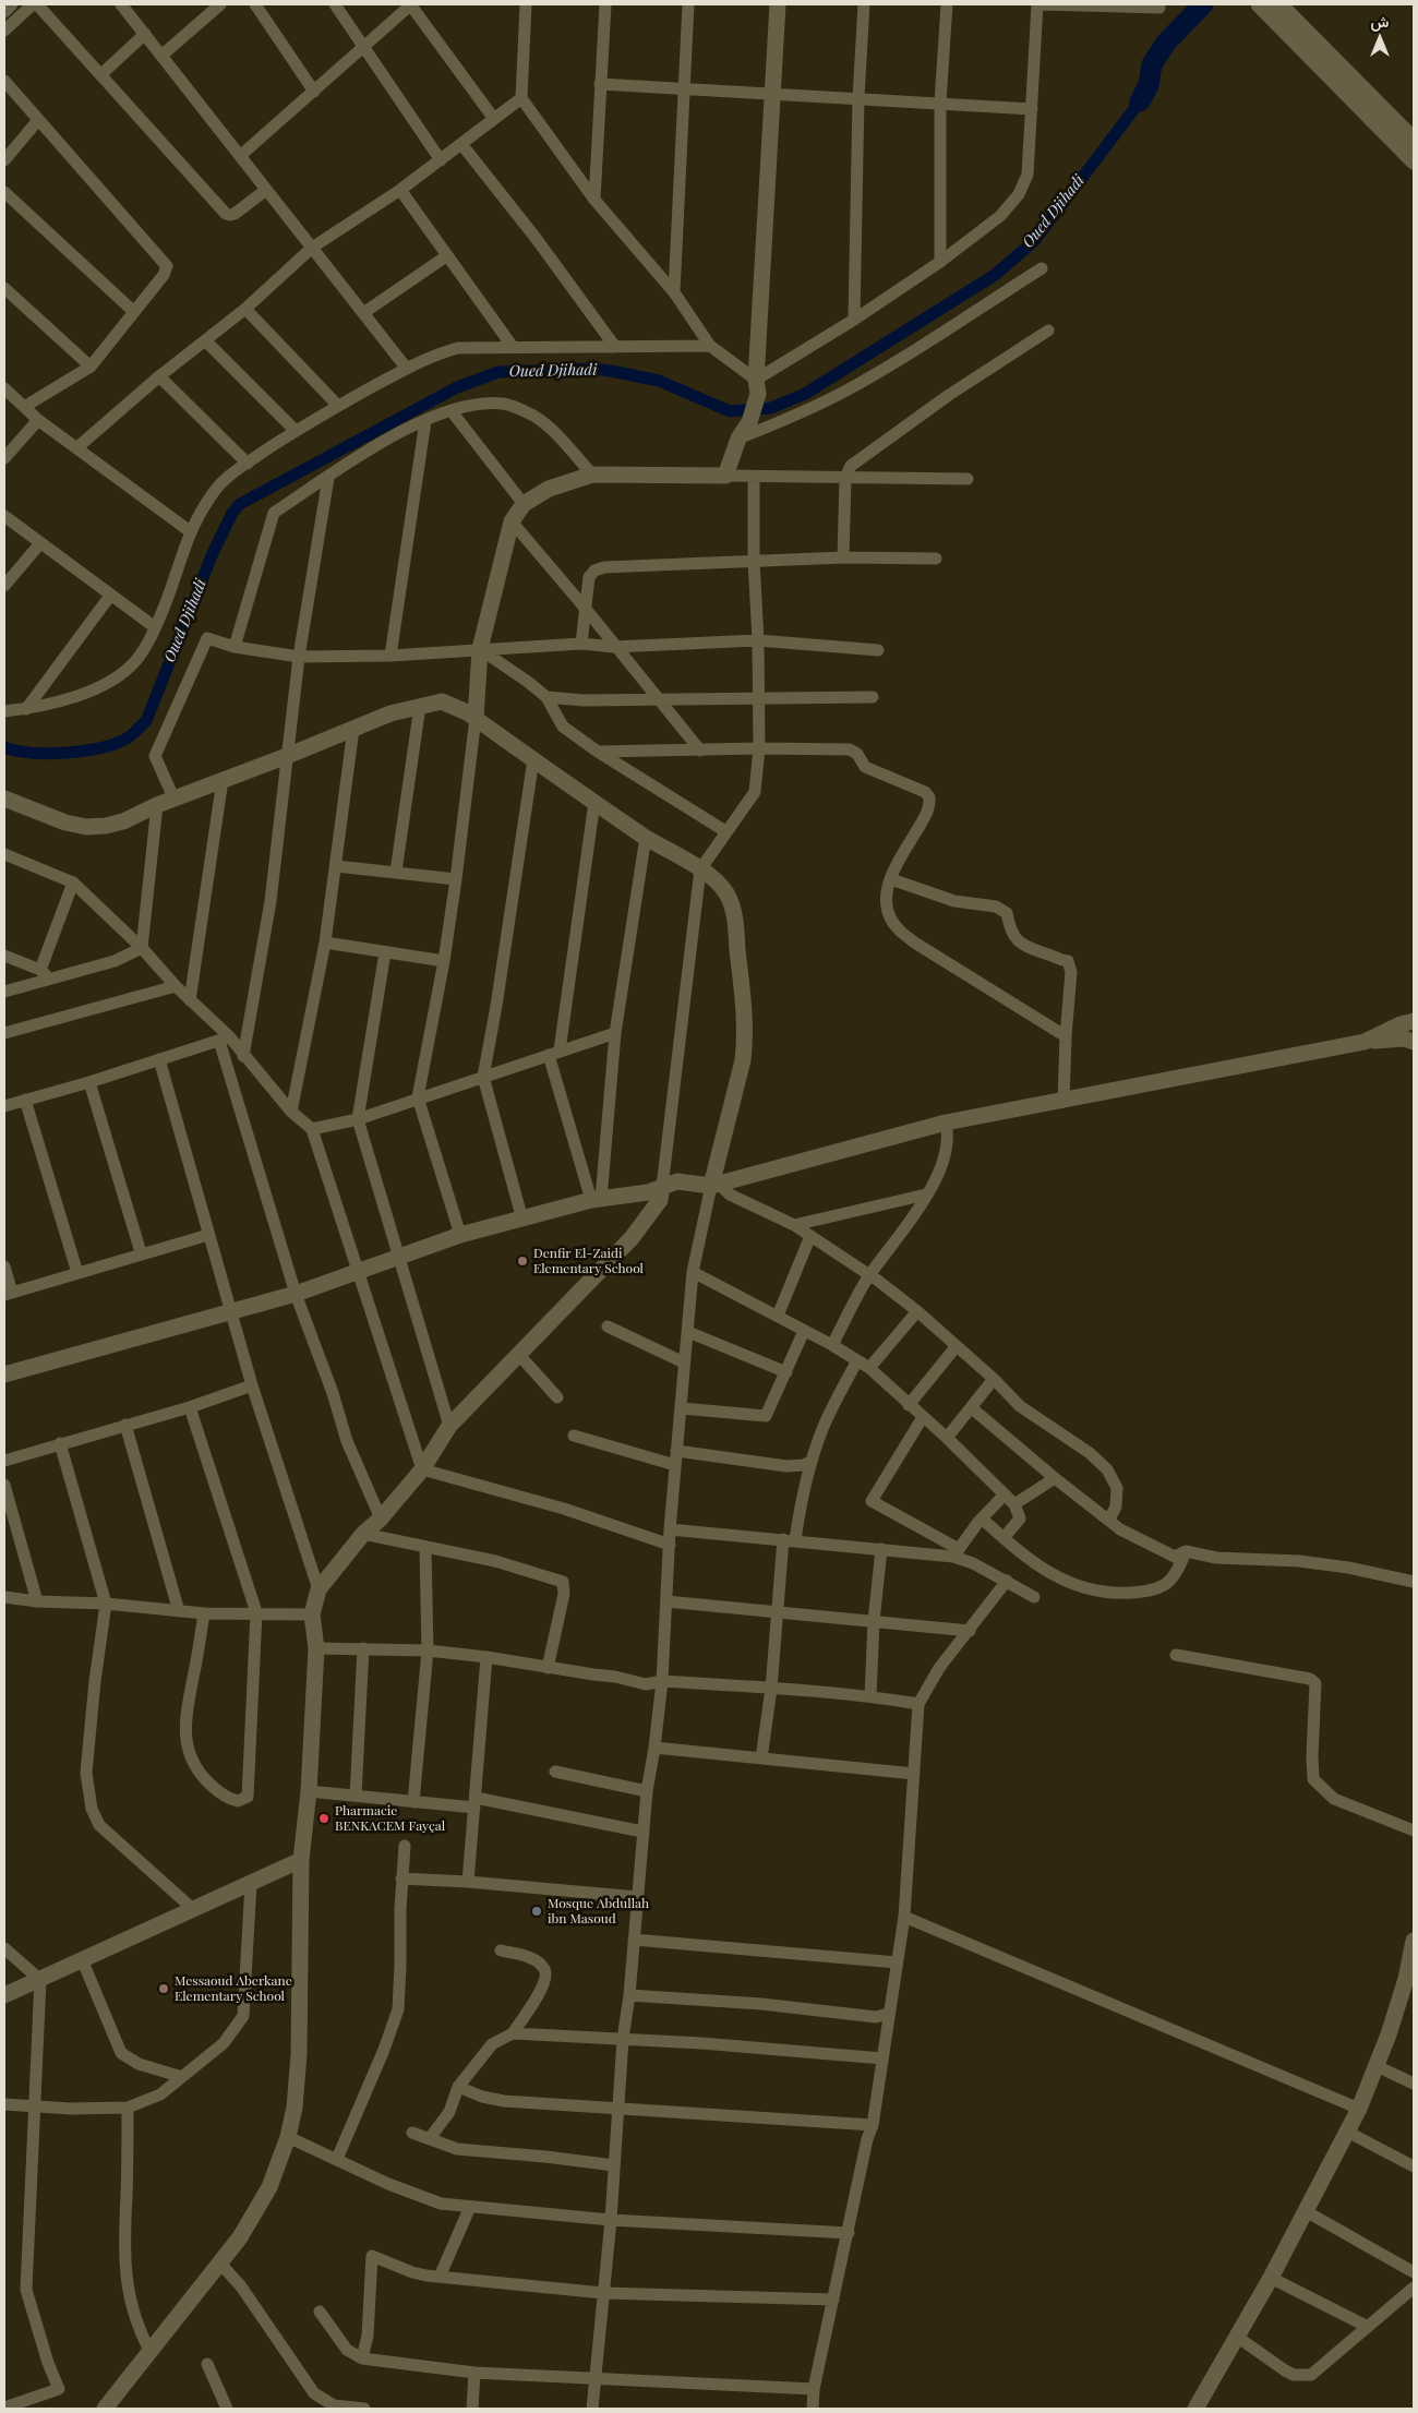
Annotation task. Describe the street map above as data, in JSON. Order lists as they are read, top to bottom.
{
  "water": ["Oued Djihadi"],
  "places": [
    "Denfir El-Zaidi Elementary School",
    "Pharmacie BENKACEM Fayçal",
    "Mosque Abdullah ibn Masoud",
    "Messaoud Aberkane Elementary School"
  ],
  "north": "top"
}
